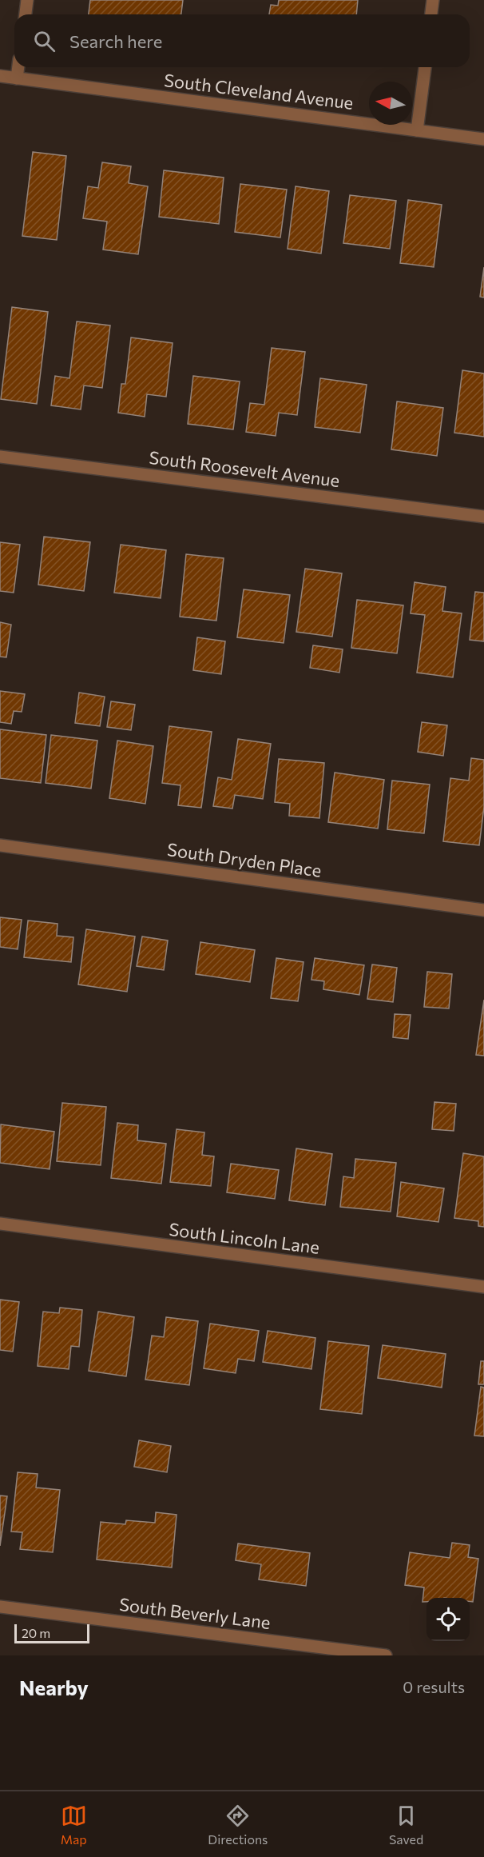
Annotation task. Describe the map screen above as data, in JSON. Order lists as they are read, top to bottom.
{
  "streets": {
    "street": [
      "South Cleveland Avenue",
      "South Roosevelt Avenue",
      "South Dryden Place",
      "South Lincoln Lane",
      "South Beverly Lane"
    ]
  },
  "scale_bar": "20 m",
  "north": "left",
  "page": {
    "search": "Search here",
    "scale": "20 m",
    "heading": ["Nearby", "0 results"],
    "nav": ["Map", "Directions", "Saved"]
  }
}
